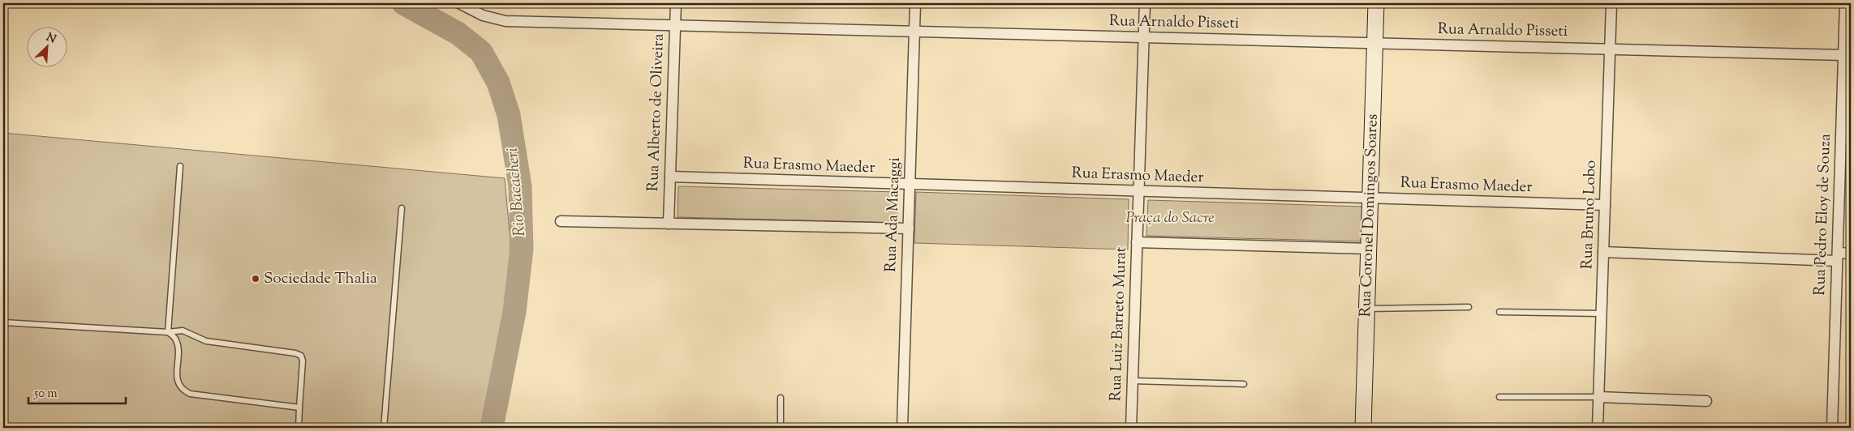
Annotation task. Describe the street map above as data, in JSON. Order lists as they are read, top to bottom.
{
  "streets": {
    "street": [
      "Rua Arnaldo Pisseti",
      "Rua Alberto de Oliveira",
      "Rua Erasmo Maeder",
      "Rua Ada Macaggi",
      "Rua Bruno Lobo",
      "Rua Pedro Eloy de Souza",
      "Rua Coronel Domingos Soares",
      "Rua Luiz Barreto Murat"
    ]
  },
  "crossings": [
    ["Rua Arnaldo Pisseti", "Rua Alberto de Oliveira"],
    ["Rua Arnaldo Pisseti", "Rua Ada Macaggi"],
    ["Rua Arnaldo Pisseti", "Rua Bruno Lobo"],
    ["Rua Arnaldo Pisseti", "Rua Pedro Eloy de Souza"],
    ["Rua Arnaldo Pisseti", "Rua Coronel Domingos Soares"],
    ["Rua Arnaldo Pisseti", "Rua Luiz Barreto Murat"],
    ["Rua Alberto de Oliveira", "Rua Erasmo Maeder"],
    ["Rua Erasmo Maeder", "Rua Ada Macaggi"],
    ["Rua Erasmo Maeder", "Rua Bruno Lobo"],
    ["Rua Erasmo Maeder", "Rua Coronel Domingos Soares"],
    ["Rua Erasmo Maeder", "Rua Luiz Barreto Murat"]
  ],
  "water": ["Rio Bacacheri"],
  "parks": ["Praça do Sacre"],
  "places": ["Sociedade Thalia"],
  "scale_bar": "50 m",
  "north": "top right"
}
